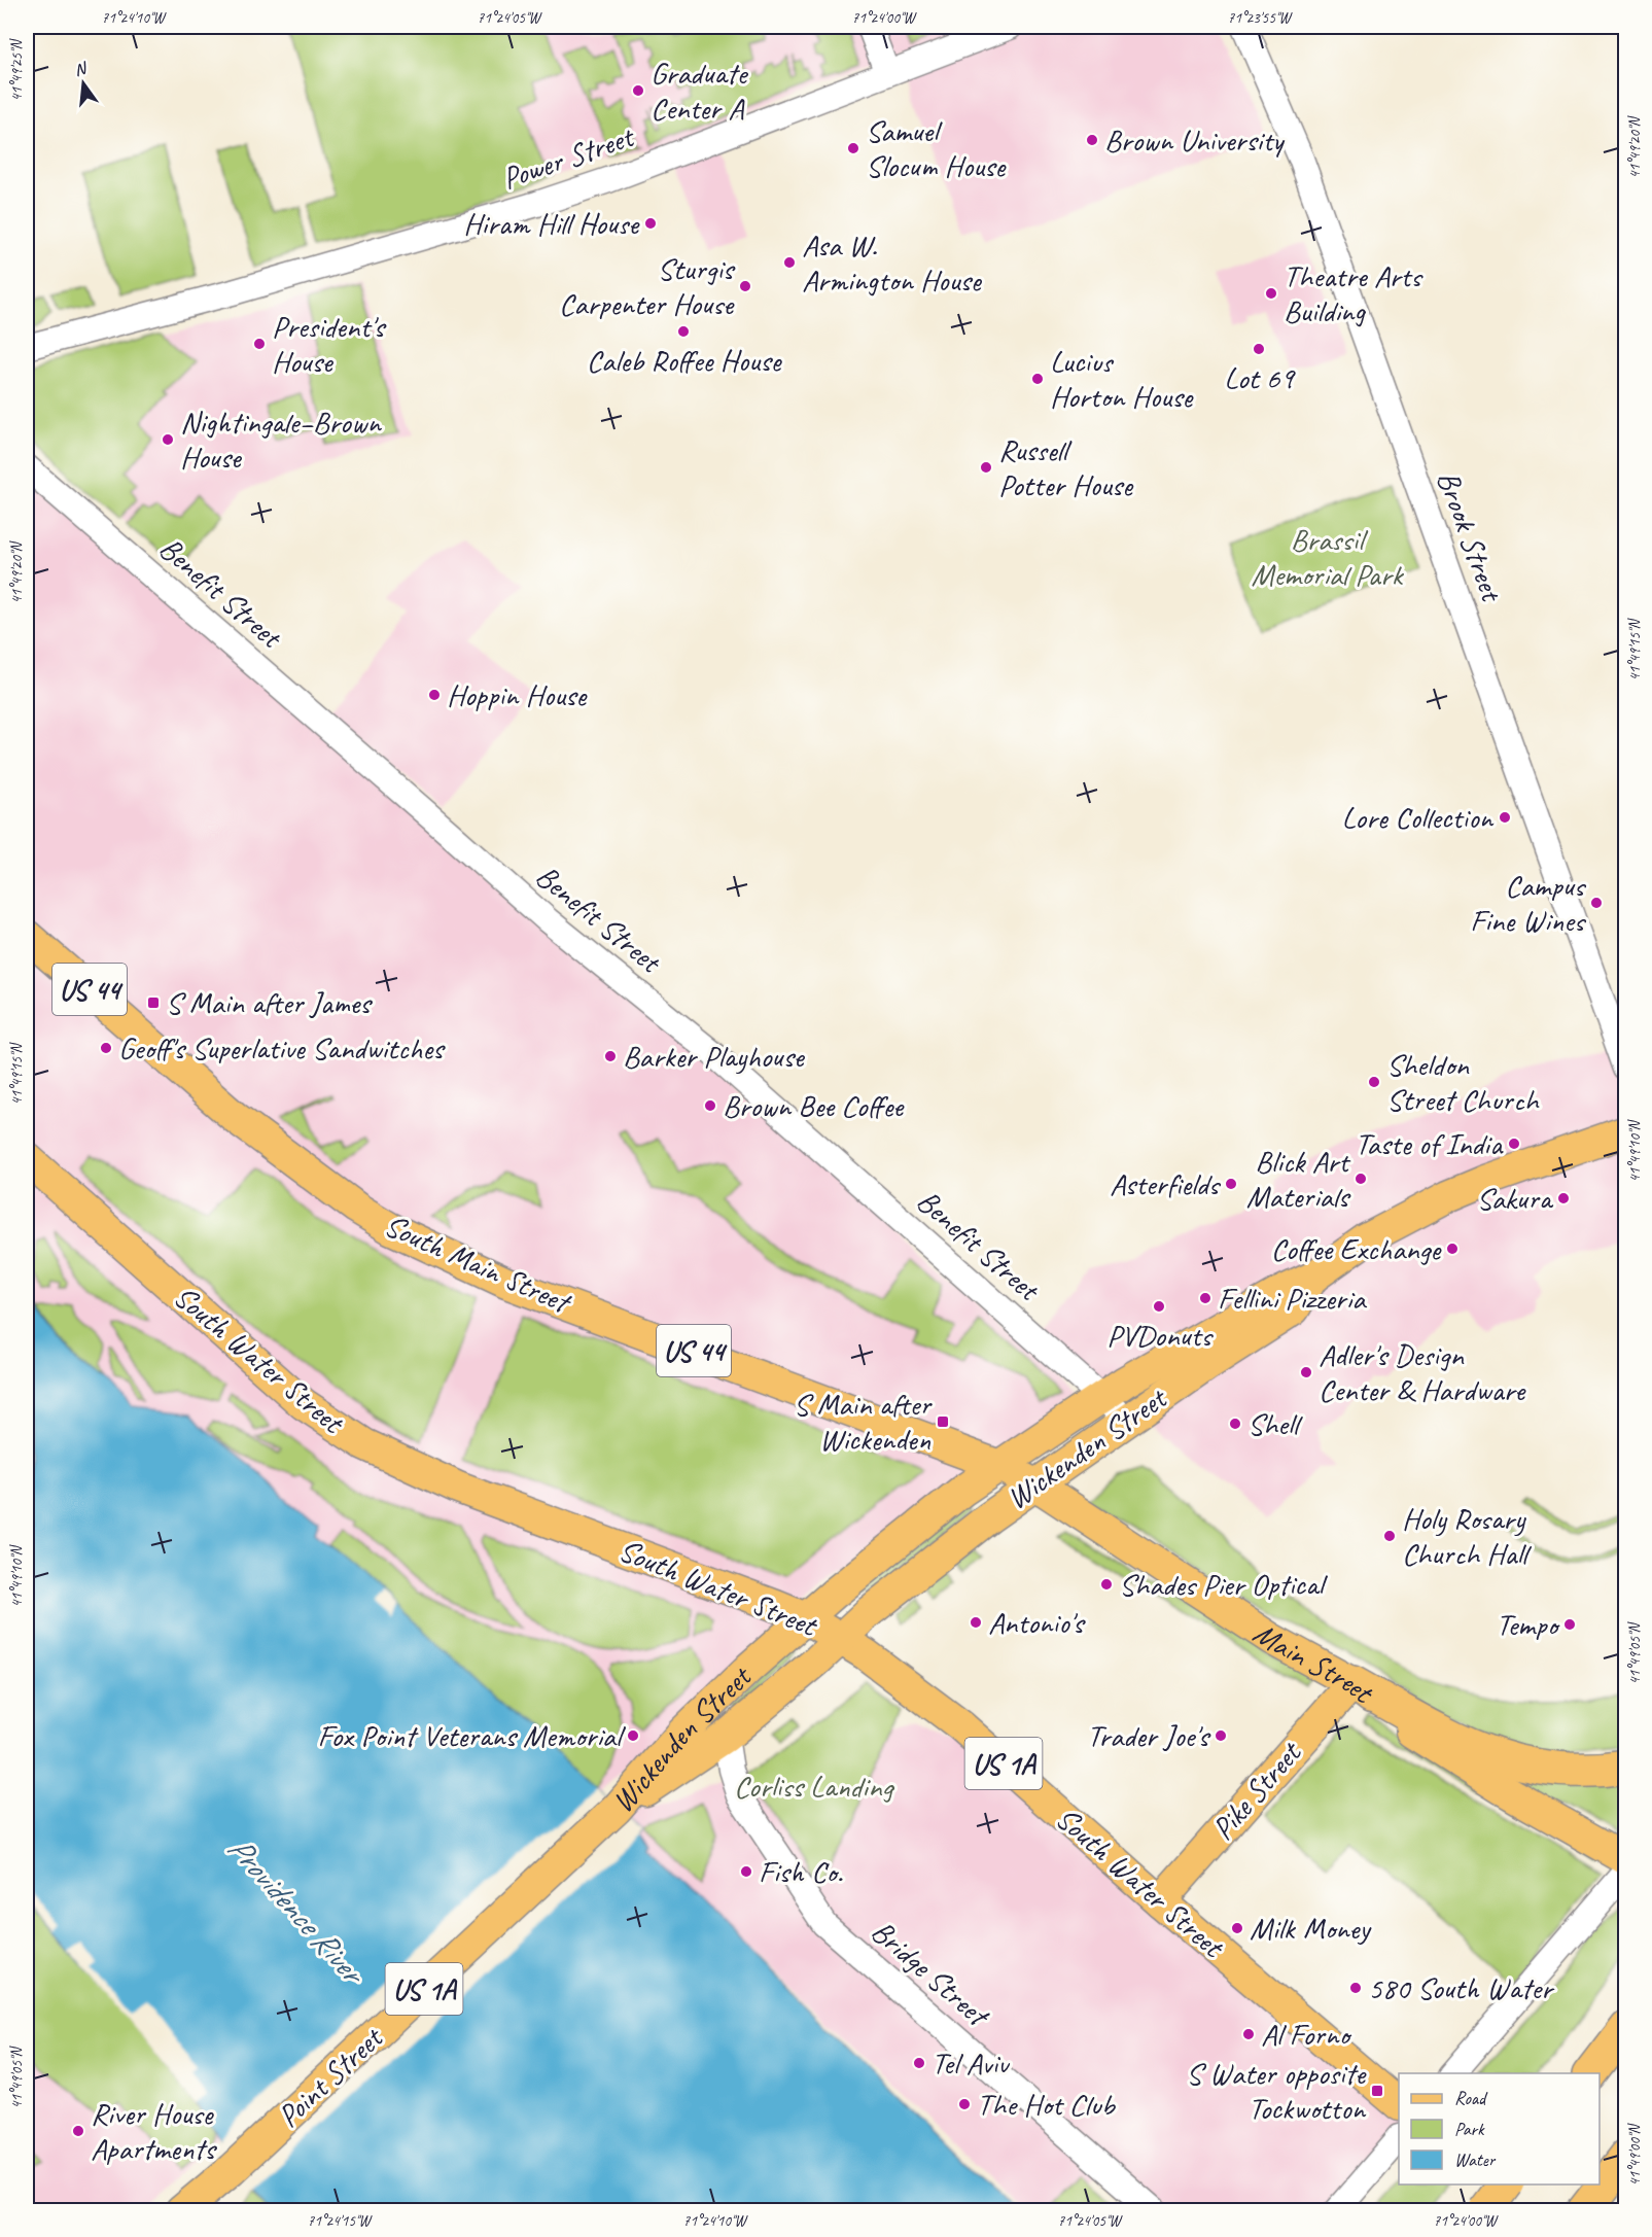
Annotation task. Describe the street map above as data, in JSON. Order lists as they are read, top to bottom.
{
  "streets": {
    "main road": [
      "US 44",
      "South Main Street",
      "South Water Street",
      "Wickenden Street",
      "Main Street",
      "US 1A",
      "Pike Street",
      "Point Street"
    ],
    "street": [
      "Power Street",
      "Brook Street",
      "Benefit Street",
      "Bridge Street"
    ]
  },
  "crossings": [
    ["Benefit Street", "Wickenden Street"],
    ["South Main Street", "Wickenden Street"],
    ["South Main Street", "Main Street"],
    ["South Water Street", "Wickenden Street"],
    ["South Water Street", "Pike Street"],
    ["Wickenden Street", "Main Street"],
    ["Wickenden Street", "Bridge Street"],
    ["Wickenden Street", "Point Street"],
    ["Main Street", "Pike Street"]
  ],
  "water": ["Providence River"],
  "parks": ["Brassil Memorial Park", "Corliss Landing"],
  "places": {
    "other": [
      "Graduate Center A",
      "Brown University",
      "Samuel Slocum House",
      "Hiram Hill House",
      "Asa W. Armington House",
      "Sturgis Carpenter House",
      "Theatre Arts Building",
      "Caleb Roffee House",
      "President's House",
      "Lot 69",
      "Lucius Horton House",
      "Nightingale–Brown House",
      "Russell Potter House",
      "Hoppin House",
      "Lore Collection",
      "Campus Fine Wines",
      "Geoff's Superlative Sandwitches",
      "Barker Playhouse",
      "Sheldon Street Church",
      "Brown Bee Coffee",
      "Taste of India",
      "Blick Art Materials",
      "Asterfields",
      "Sakura",
      "Coffee Exchange",
      "Fellini Pizzeria",
      "PVDonuts",
      "Adler's Design Center & Hardware",
      "Shell",
      "Holy Rosary Church Hall",
      "Shades Pier Optical",
      "Antonio's",
      "Tempo",
      "Fox Point Veterans Memorial",
      "Trader Joe's",
      "Fish Co.",
      "Milk Money",
      "580 South Water",
      "Al Forno",
      "Tel Aviv",
      "The Hot Club",
      "River House Apartments"
    ],
    "transit": ["S Main after James", "S Main after Wickenden", "S Water opposite Tockwotton"]
  },
  "legend": ["Road", "Park", "Water"],
  "north": "top",
  "coordinates": [
    "71°24'10\"W",
    "71°24'05\"W",
    "71°24'00\"W",
    "71°23'55\"W",
    "41°49'25\"N",
    "41°49'20\"N",
    "41°49'15\"N",
    "41°49'10\"N",
    "41°49'05\"N",
    "41°49'00\"N",
    "71°24'15\"W"
  ]
}
